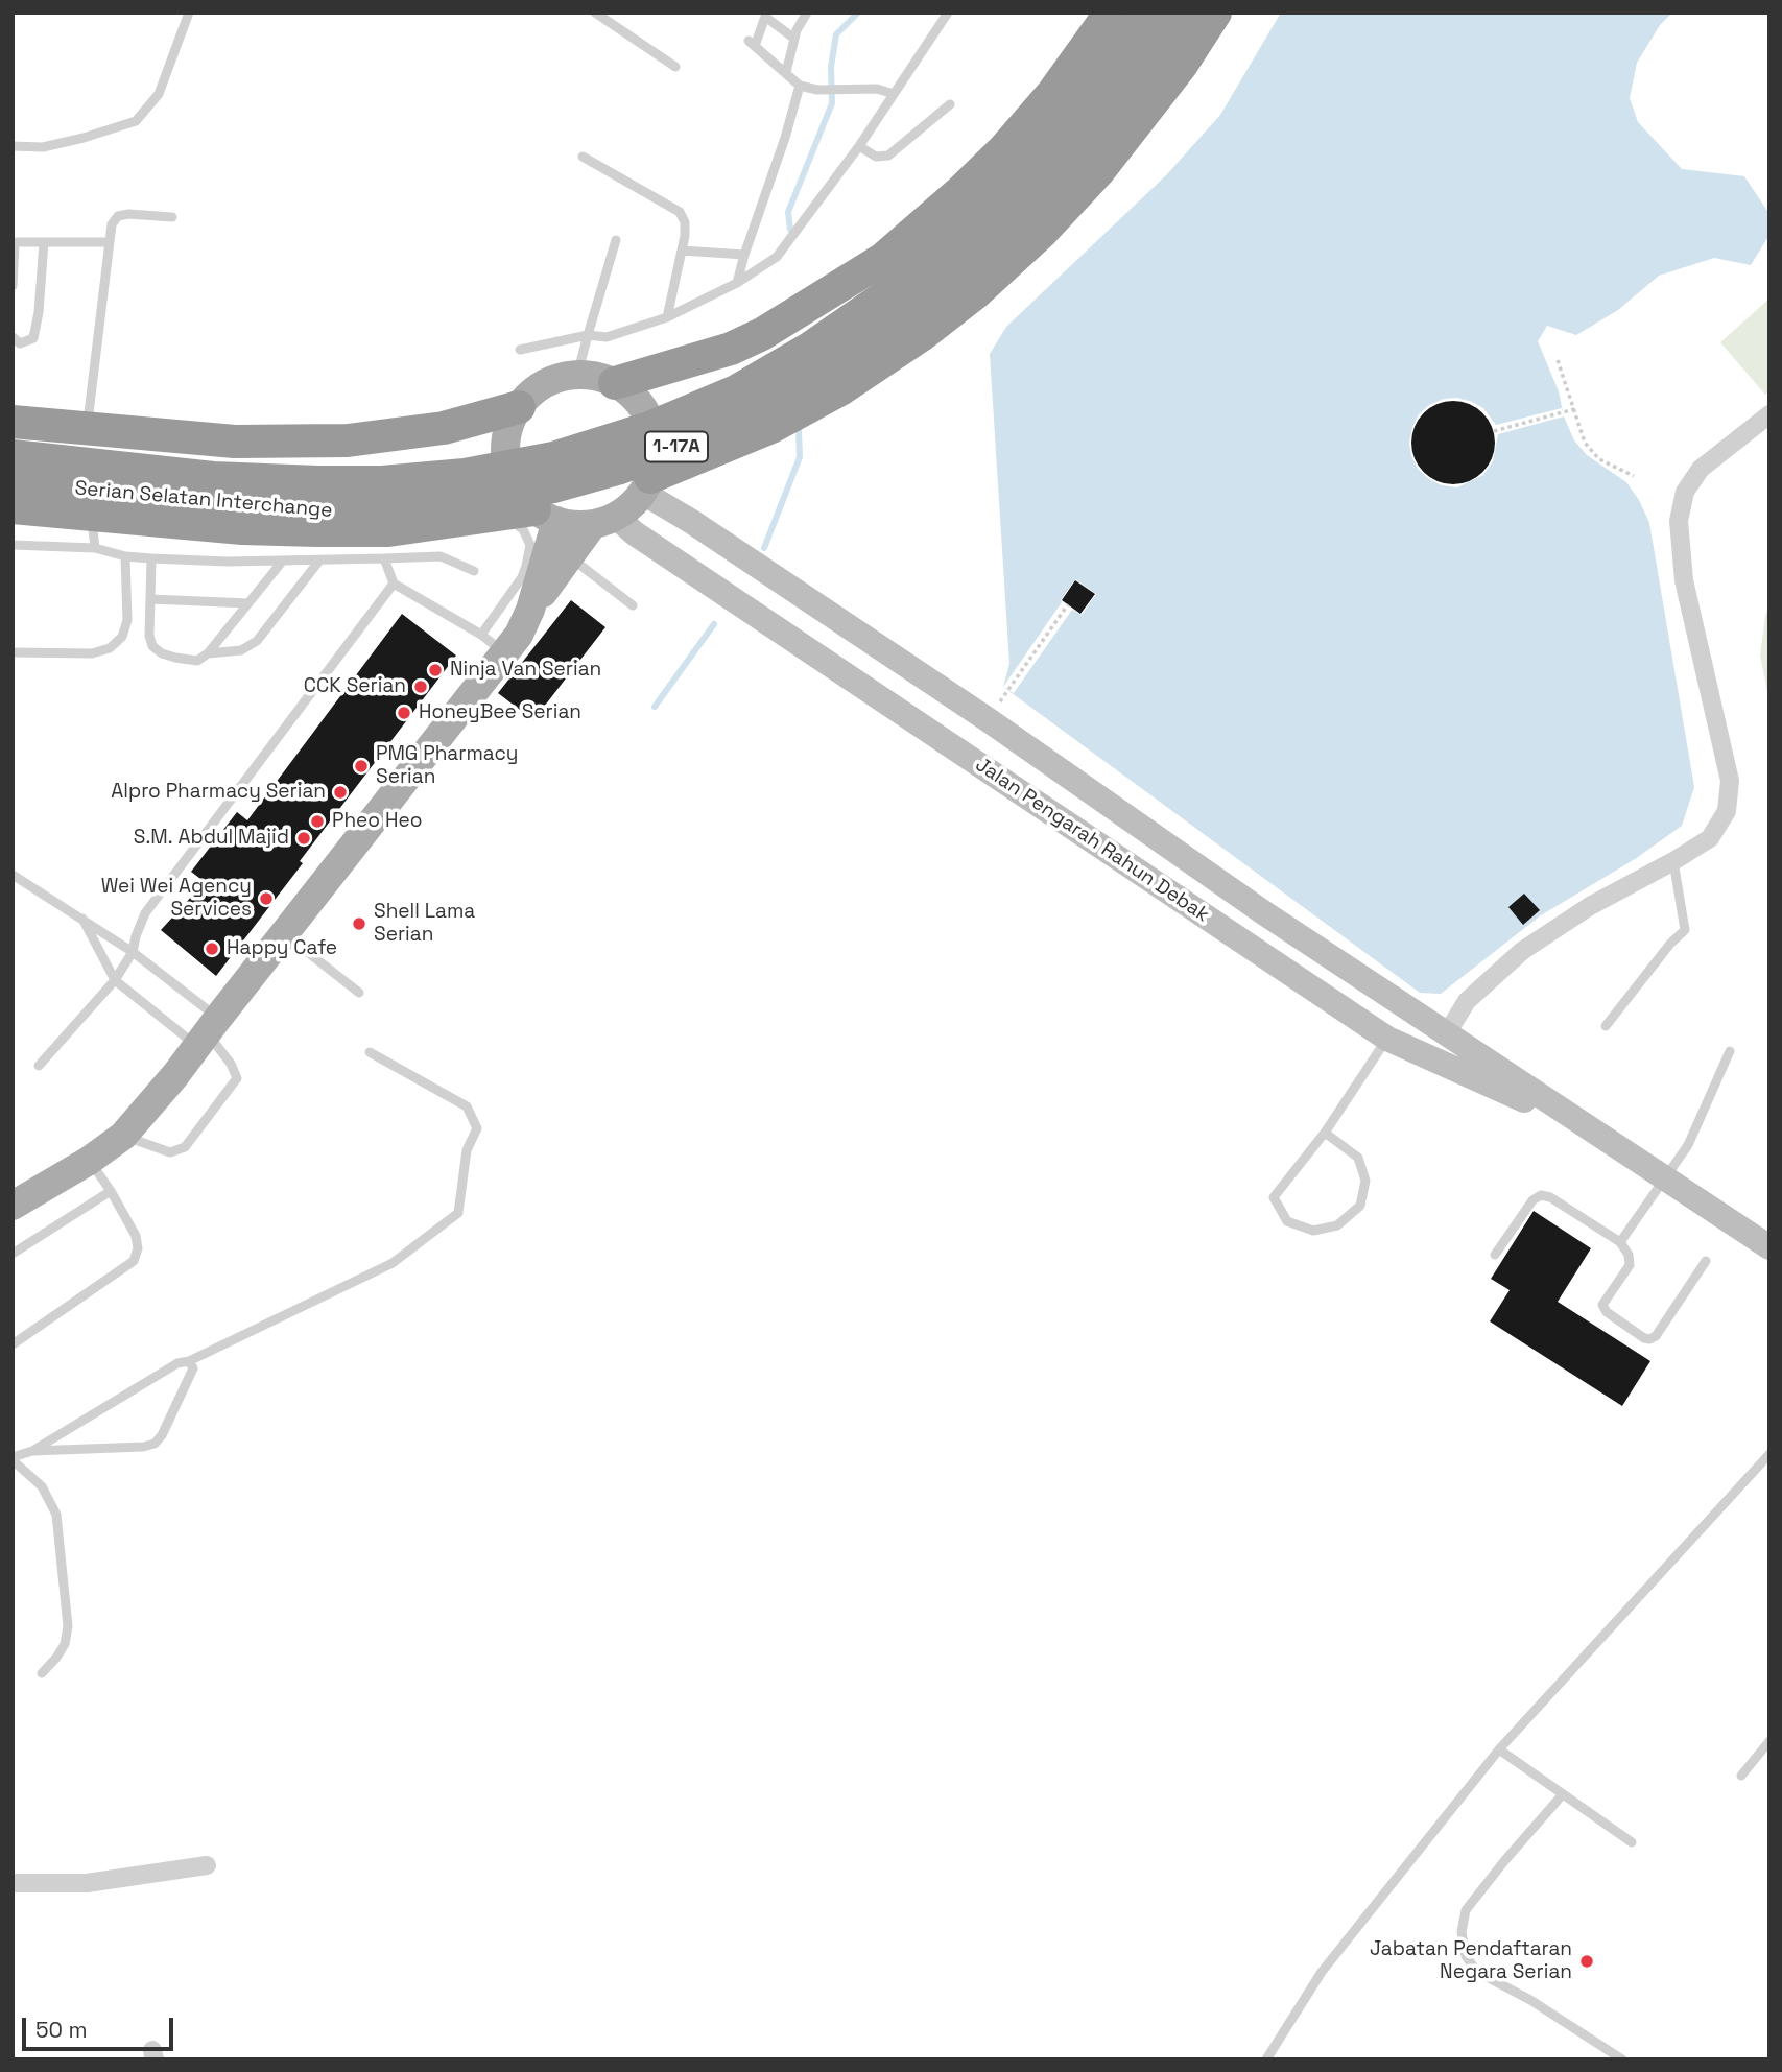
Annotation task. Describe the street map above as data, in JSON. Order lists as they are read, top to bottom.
{
  "streets": {
    "highway": ["1-17A", "Serian Selatan Interchange"],
    "street": ["Jalan Pengarah Rahun Debak"]
  },
  "crossings": [
    ["1-17A", "Jalan Pengarah Rahun Debak"]
  ],
  "places": [
    "Ninja Van Serian",
    "CCK Serian",
    "HoneyBee Serian",
    "PMG Pharmacy Serian",
    "Alpro Pharmacy Serian",
    "Pheo Heo",
    "S.M. Abdul Majid",
    "Wei Wei Agency Services",
    "Shell Lama Serian",
    "Happy Cafe",
    "Jabatan Pendaftaran Negara Serian"
  ],
  "scale_bar": "50 m"
}
